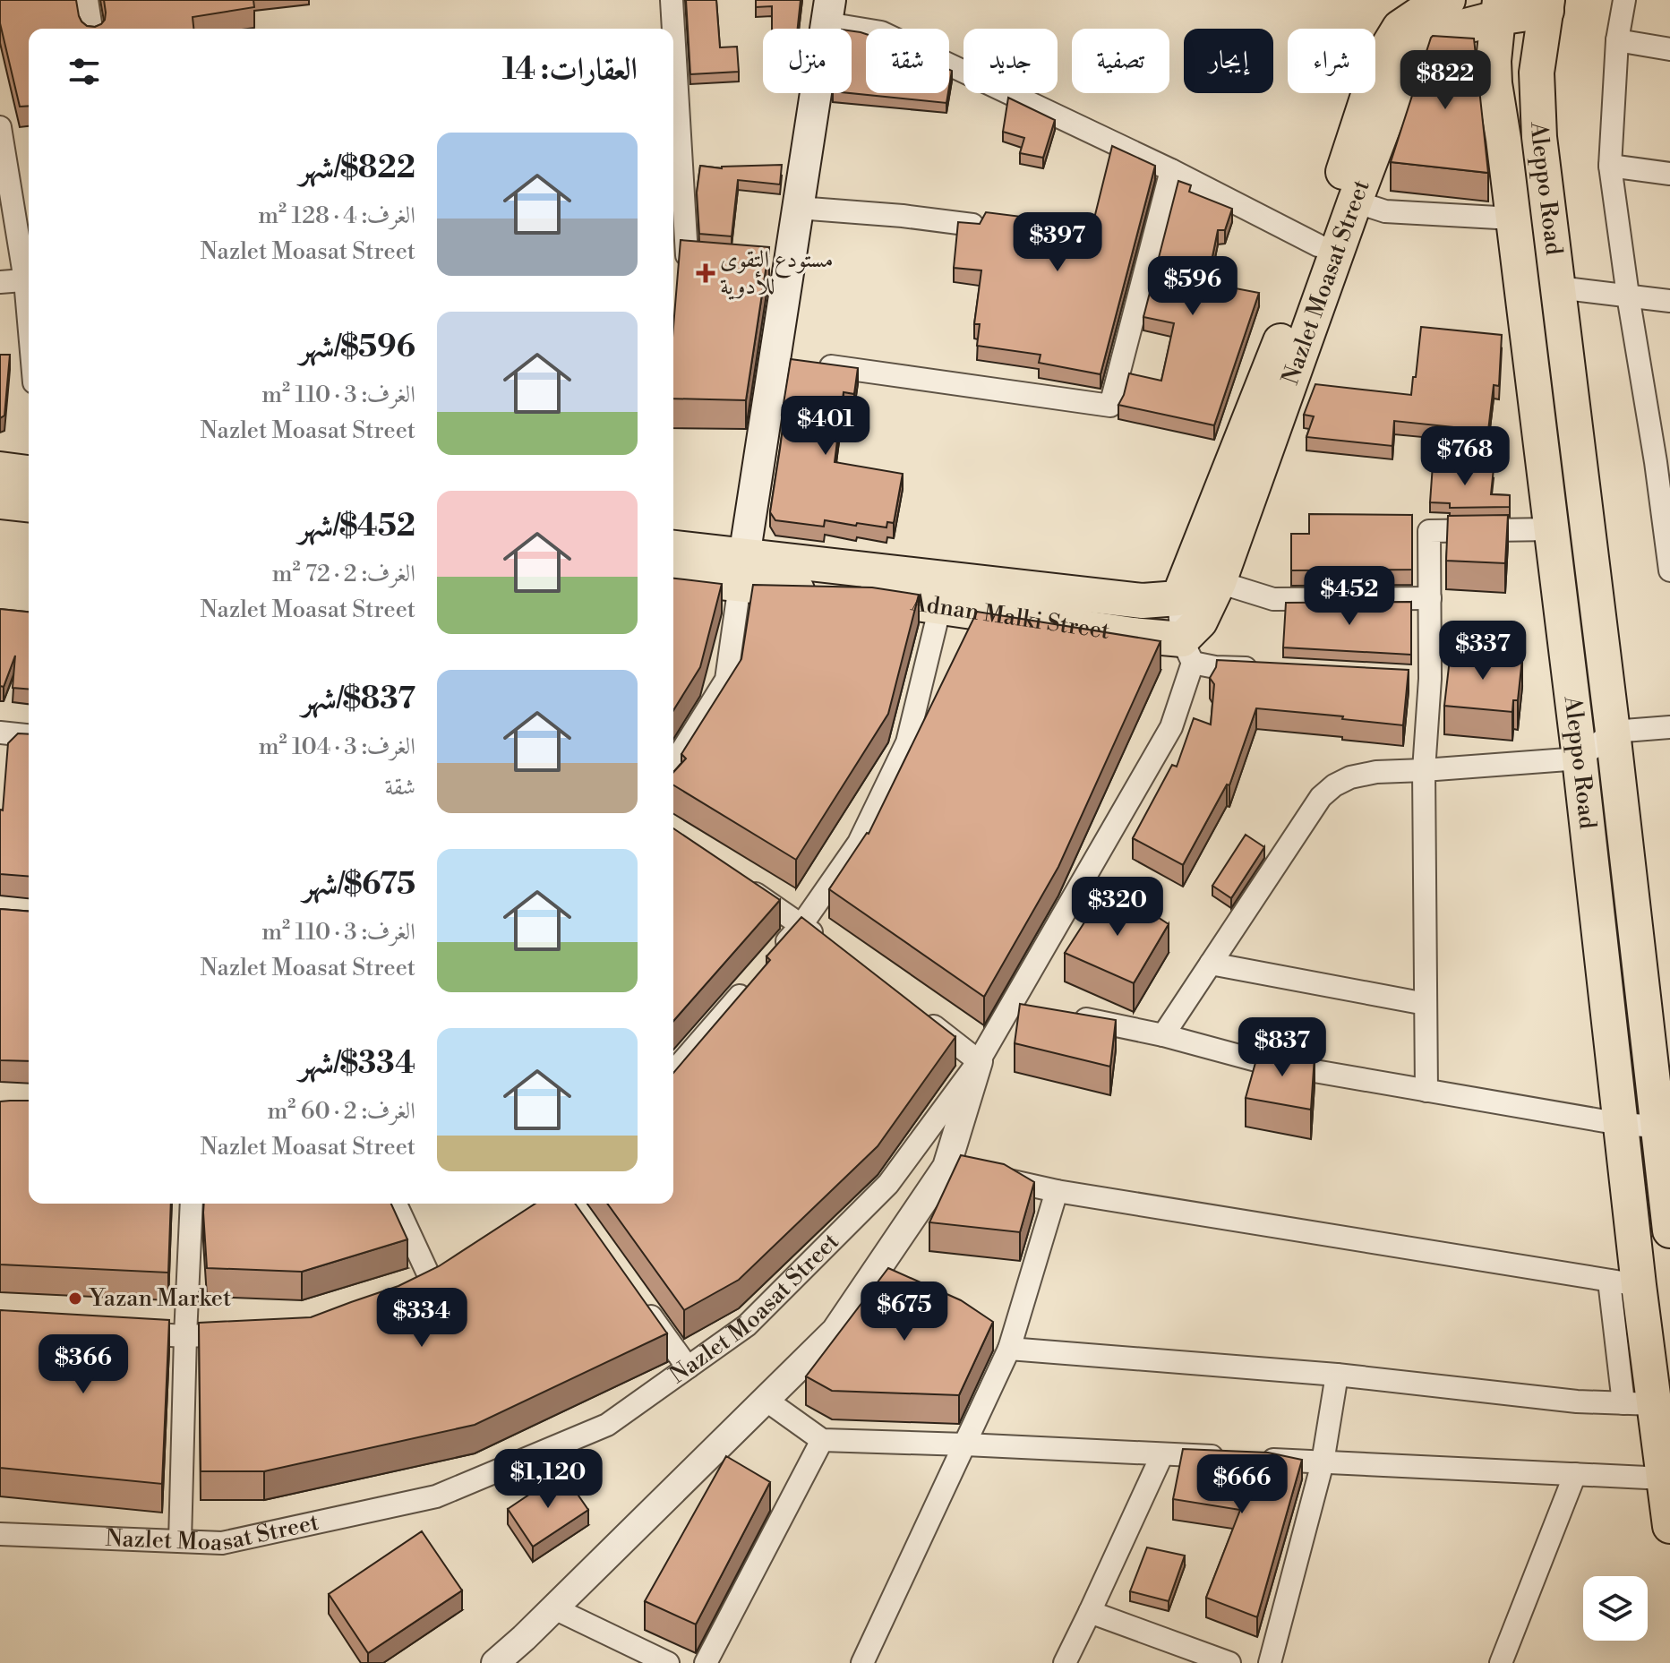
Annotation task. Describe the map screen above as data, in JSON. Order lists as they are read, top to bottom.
{
  "streets": {
    "main road": ["Aleppo Road", "Nazlet Moasat Street", "Adnan Malki Street"]
  },
  "crossings": [
    ["Aleppo Road", "Nazlet Moasat Street"],
    ["Nazlet Moasat Street", "Adnan Malki Street"]
  ],
  "places": {
    "health": ["مستودع التقوى للأدوية"],
    "other": ["Yazan Market"]
  },
  "page": {
    "chip": [
      "شراء",
      "إيجار",
      "تصفية",
      "جديد",
      "شقة",
      "منزل"
    ],
    "heading": "العقارات: 14",
    "price": [
      "$822",
      "$397",
      "$596",
      "$401",
      "$768",
      "$452",
      "$337",
      "$320",
      "$837",
      "$675",
      "$334",
      "$366",
      "$1,120",
      "$666"
    ],
    "list": [
      {
        "name": "$822/شهر",
        "note": "الغرف: 4 · 128 m² · Nazlet Moasat Street"
      },
      {
        "name": "$596/شهر",
        "note": "الغرف: 3 · 110 m² · Nazlet Moasat Street"
      },
      {
        "name": "$452/شهر",
        "note": "الغرف: 2 · 72 m² · Nazlet Moasat Street"
      },
      {
        "name": "$837/شهر",
        "note": "الغرف: 3 · 104 m² · شقة"
      },
      {
        "name": "$675/شهر",
        "note": "الغرف: 3 · 110 m² · Nazlet Moasat Street"
      },
      {
        "name": "$334/شهر",
        "note": "الغرف: 2 · 60 m² · Nazlet Moasat Street"
      }
    ]
  }
}
